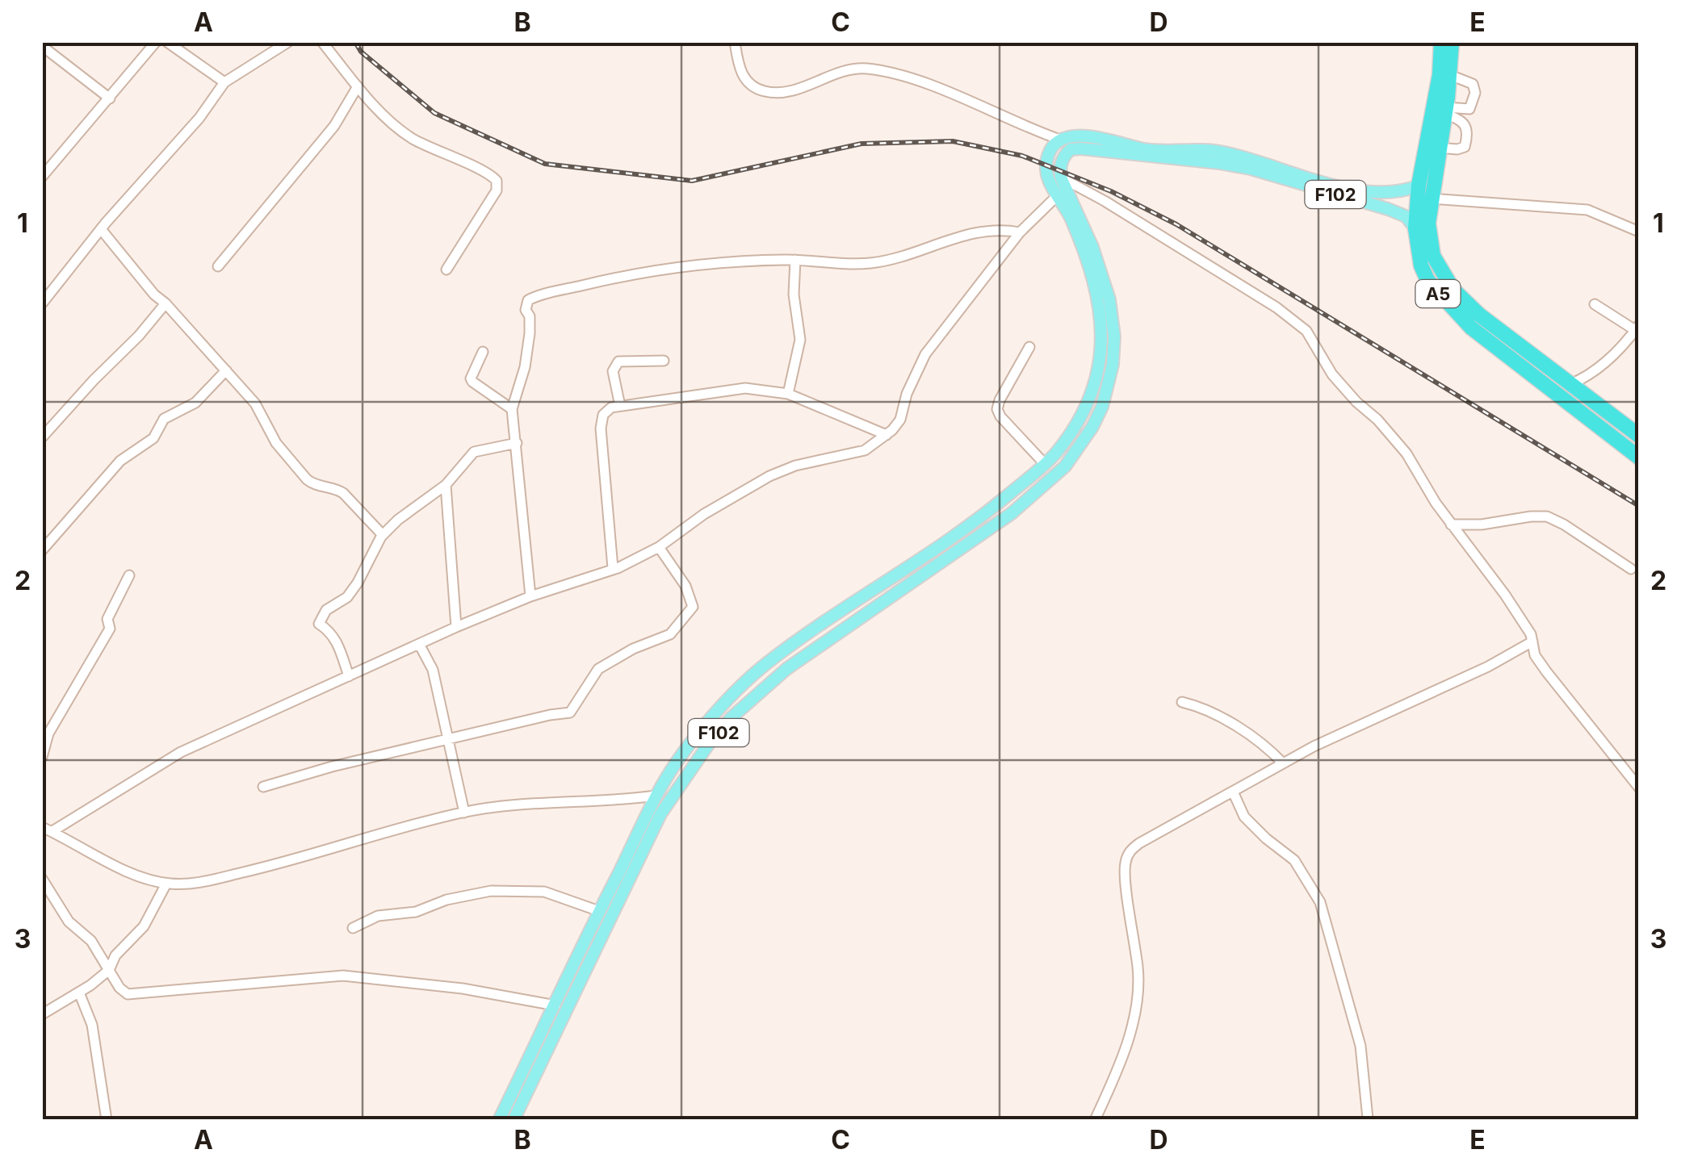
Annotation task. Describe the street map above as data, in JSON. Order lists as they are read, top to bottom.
{
  "streets": {
    "highway": ["A5"],
    "main road": ["F102"]
  },
  "crossings": [
    ["F102", "A5"]
  ],
  "grid": {
    "columns": [
      "A",
      "B",
      "C",
      "D",
      "E"
    ],
    "rows": ["1", "2", "3"]
  }
}
